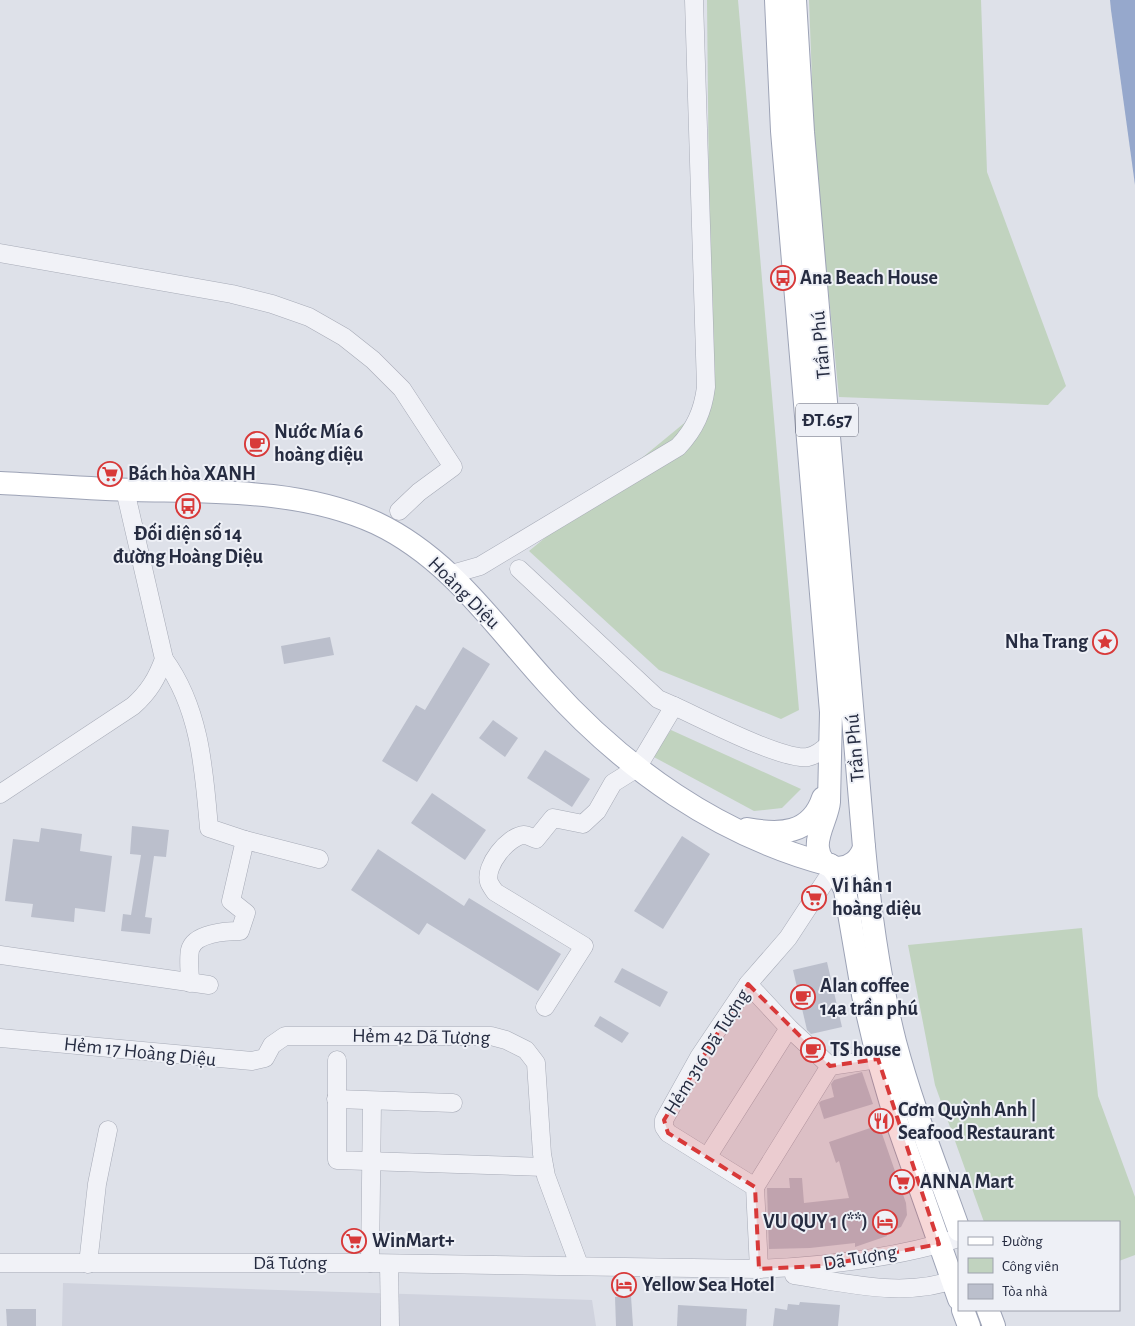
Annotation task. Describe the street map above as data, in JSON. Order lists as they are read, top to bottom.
{
  "streets": {
    "main road": ["Trần Phú", "ĐT.657", "Hoàng Diệu"],
    "street": [
      "Hẻm 42 Dã Tượng",
      "Hẻm 17 Hoàng Diệu",
      "Hẻm 316 Dã Tượng",
      "Dã Tượng"
    ]
  },
  "crossings": [
    ["Trần Phú", "ĐT.657"],
    ["Trần Phú", "Hoàng Diệu"],
    ["Trần Phú", "Hẻm 316 Dã Tượng"],
    ["ĐT.657", "Hoàng Diệu"],
    ["ĐT.657", "Hẻm 316 Dã Tượng"],
    ["Hoàng Diệu", "Hẻm 316 Dã Tượng"],
    ["Hẻm 42 Dã Tượng", "Hẻm 17 Hoàng Diệu"],
    ["Hẻm 42 Dã Tượng", "Dã Tượng"]
  ],
  "places": {
    "bus stop": ["Ana Beach House", "Đối diện số 14 đường Hoàng Diệu"],
    "cafe": ["Nước Mía 6 hoàng diệu", "Alan coffee 14a trần phú", "TS house"],
    "supermarket": [
      "Bách hòa XANH",
      "Vi hân 1 hoàng diệu",
      "ANNA Mart",
      "WinMart+"
    ],
    "place": ["Nha Trang"],
    "restaurant": ["Cơm Quỳnh Anh | Seafood Restaurant"],
    "hotel": ["VU QUY 1 (**)", "Yellow Sea Hotel"]
  },
  "legend": ["Đường", "Công viên", "Tòa nhà"]
}
